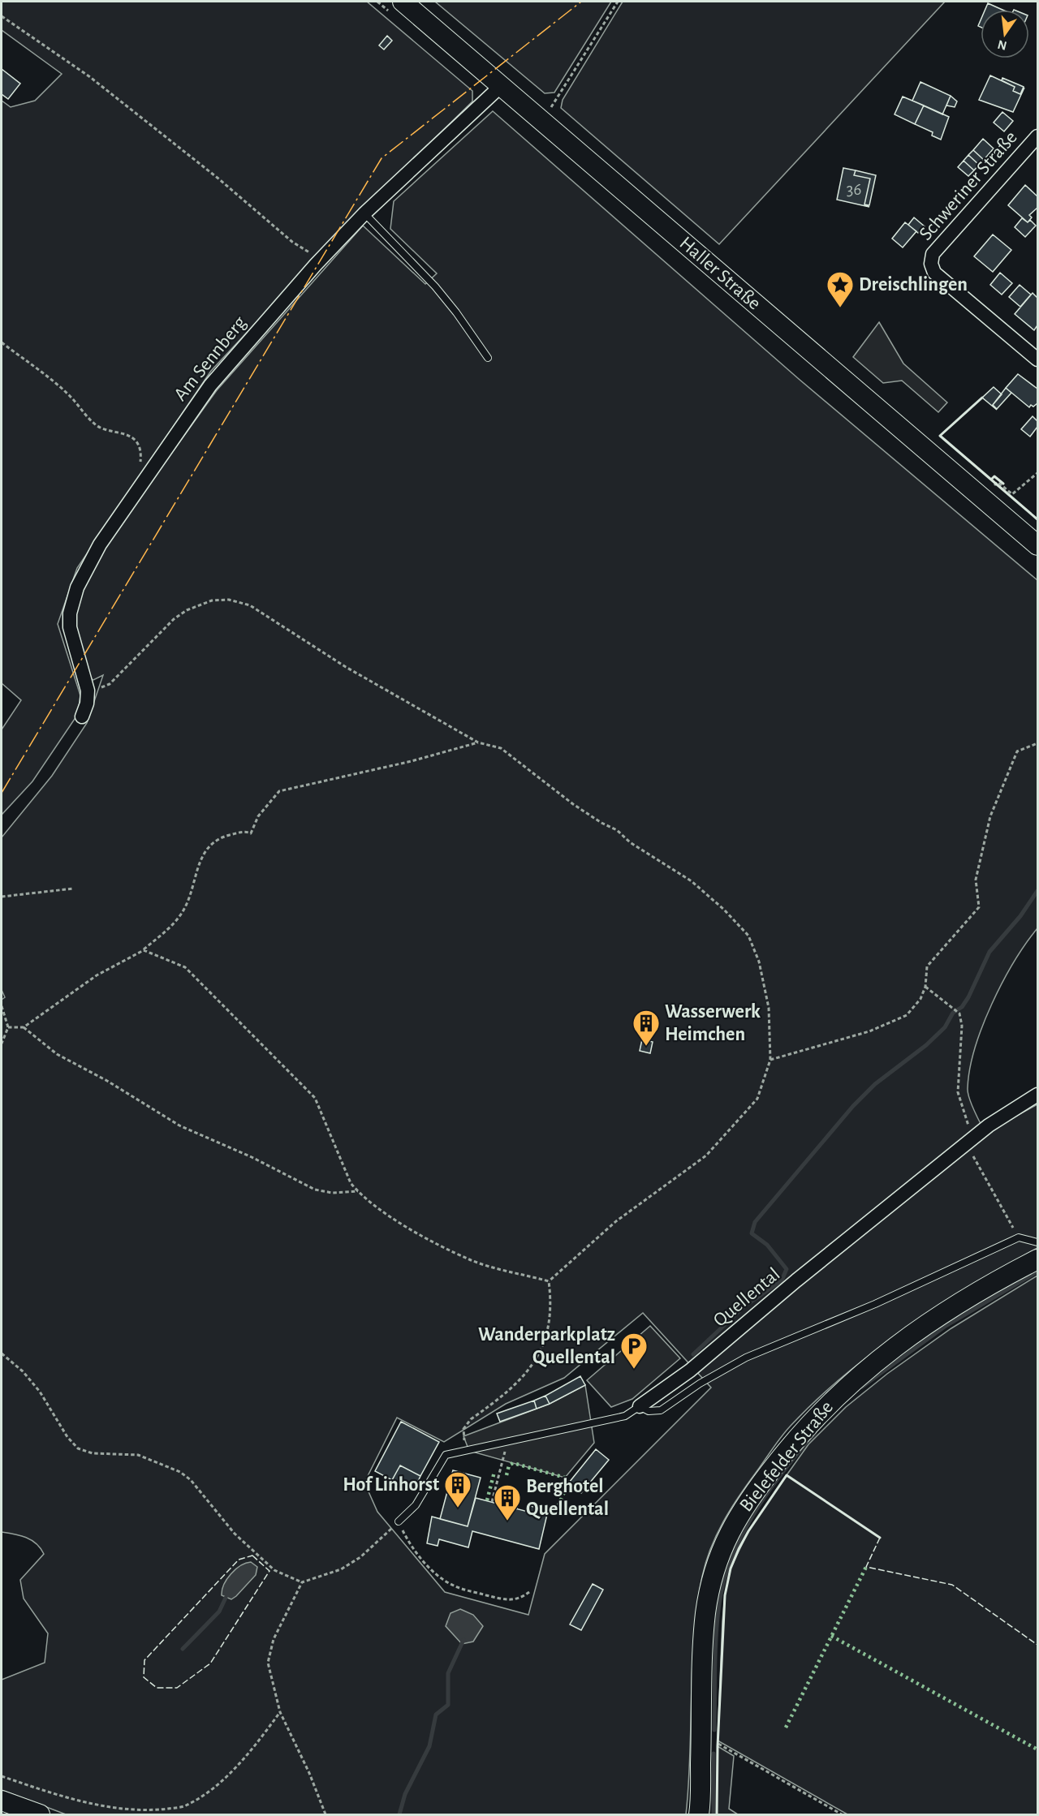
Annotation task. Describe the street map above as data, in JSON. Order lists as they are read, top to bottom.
{
  "streets": {
    "main road": ["Haller Straße", "Bielefelder Straße"],
    "street": ["Schweriner Straße", "Am Sennberg", "Quellental"]
  },
  "crossings": [
    ["Haller Straße", "Am Sennberg"]
  ],
  "places": {
    "place": ["Dreischlingen"],
    "building": ["Wasserwerk Heimchen", "Hof Linhorst", "Berghotel Quellental"],
    "parking": ["Wanderparkplatz Quellental"]
  },
  "house_numbers": ["36"],
  "north": "bottom"
}
